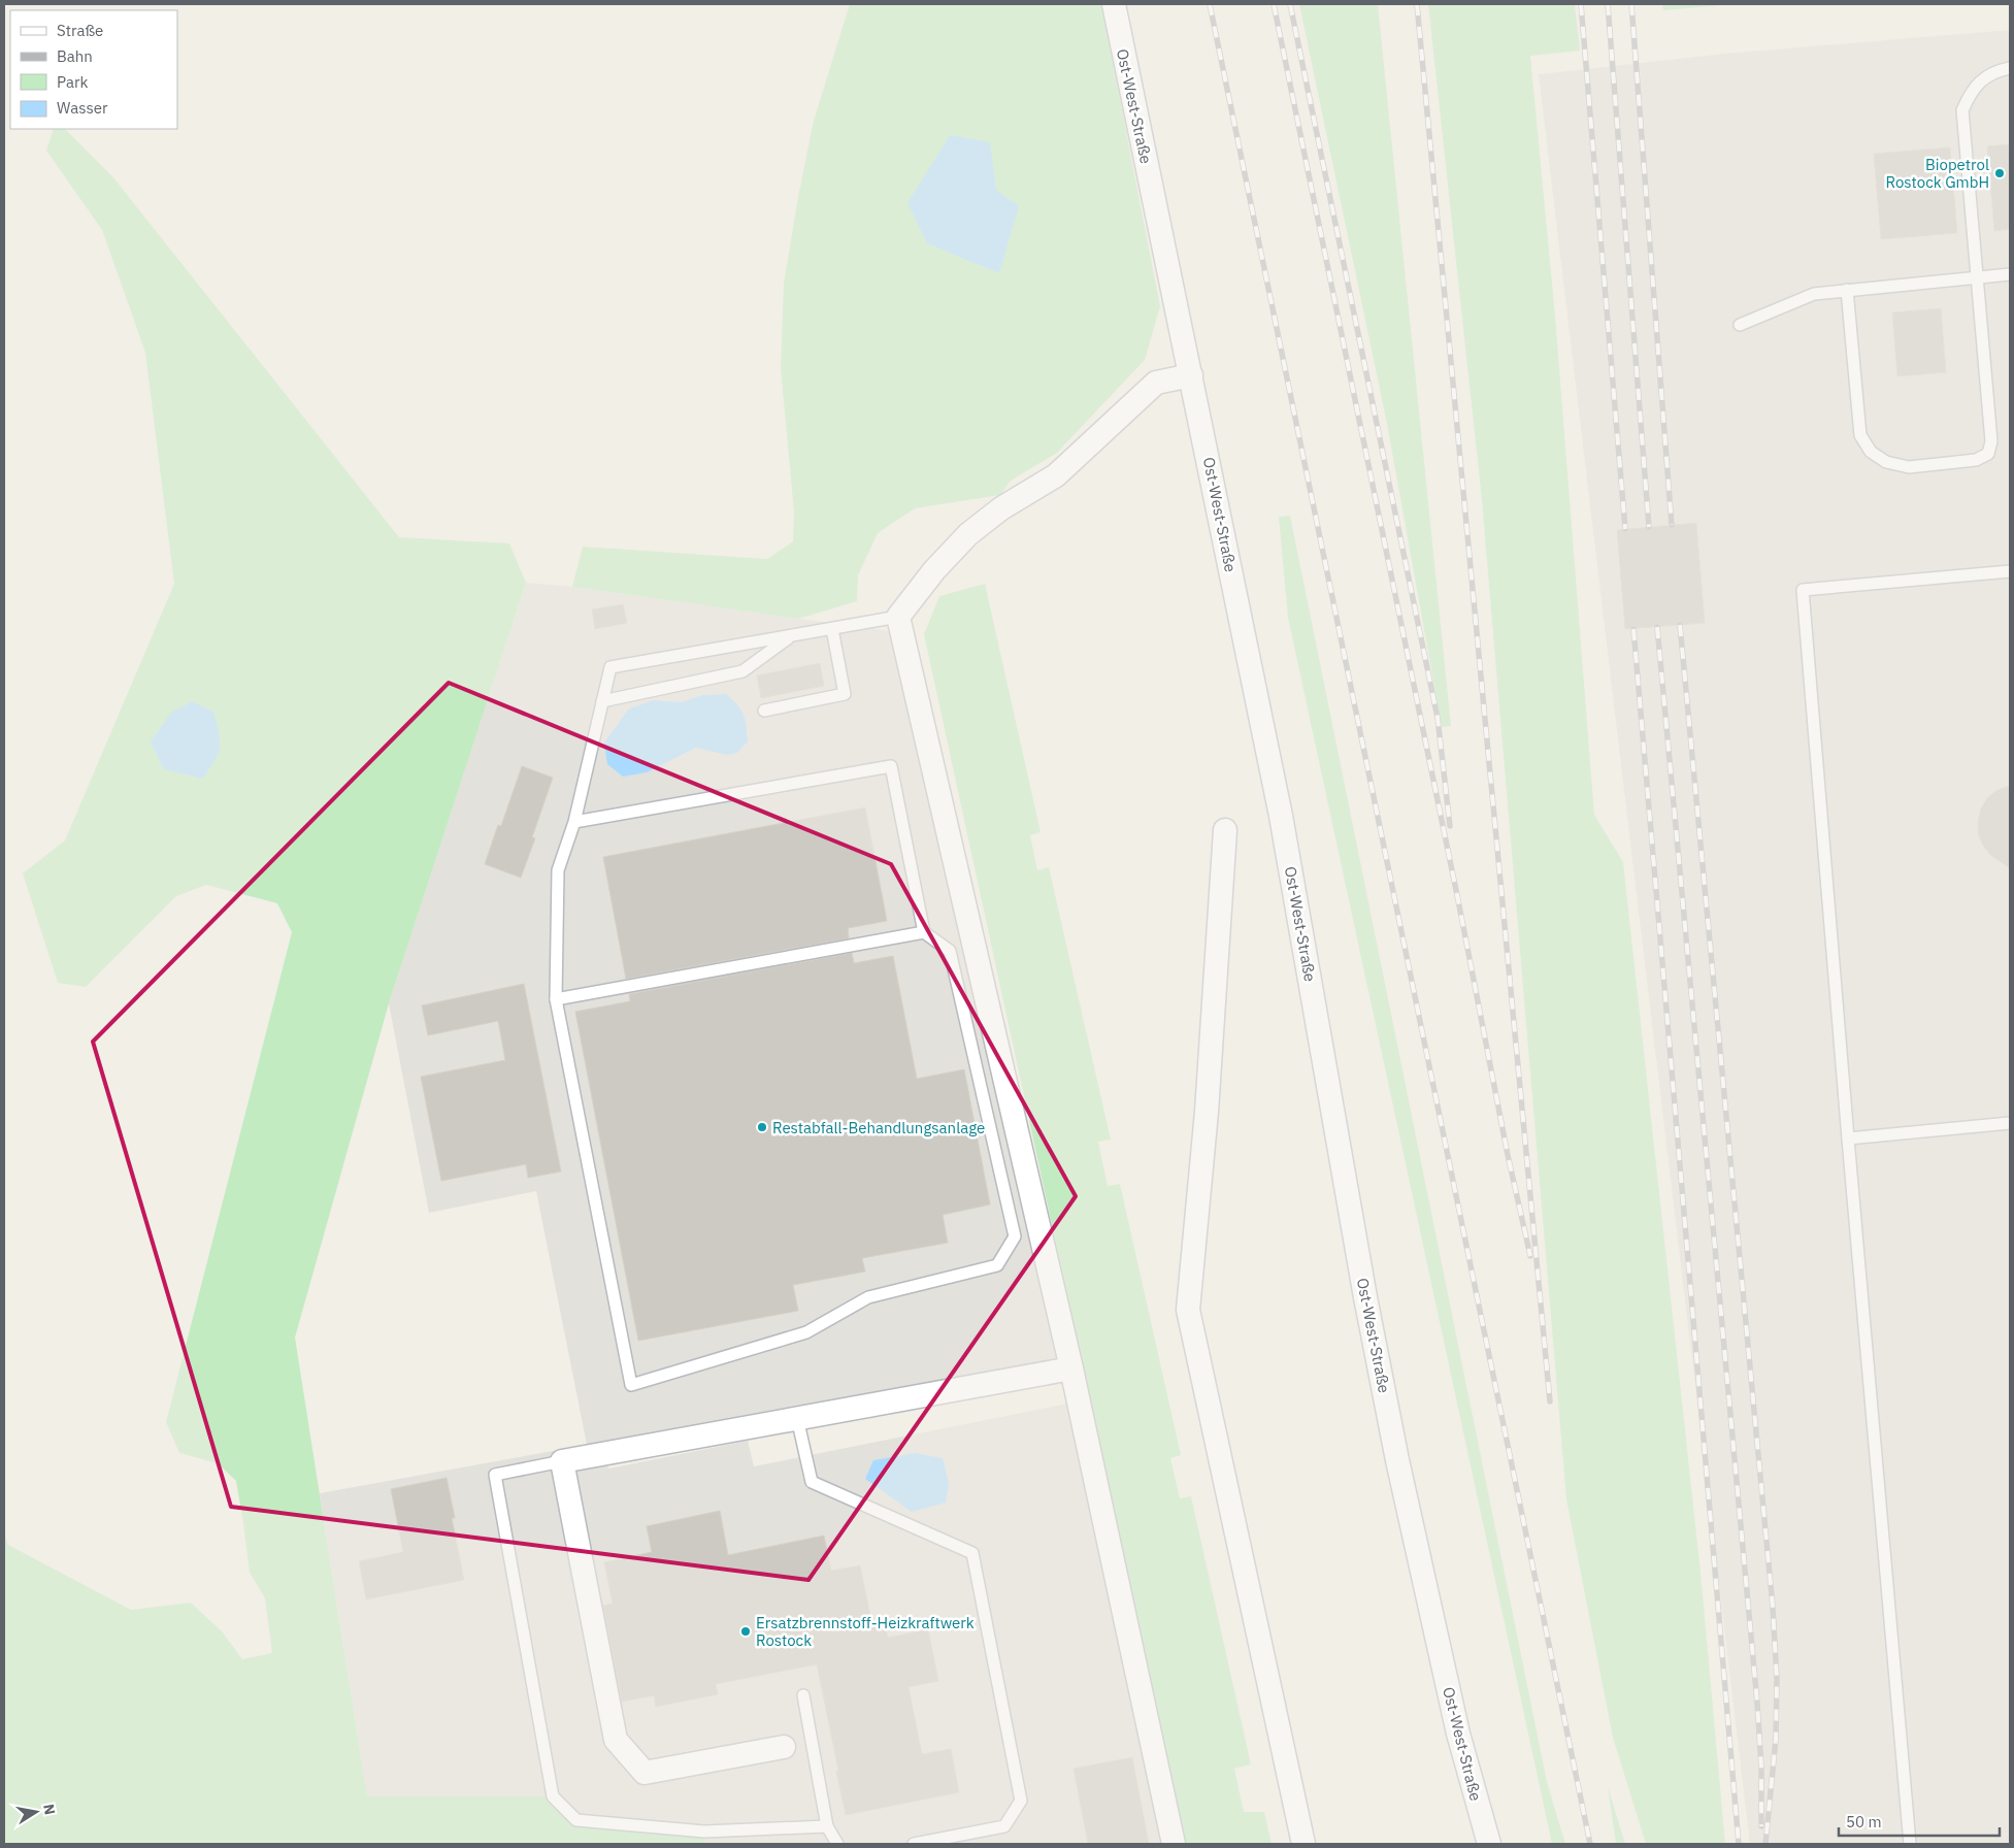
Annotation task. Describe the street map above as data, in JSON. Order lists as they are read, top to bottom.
{
  "streets": {
    "street": ["Ost-West-Straße"]
  },
  "places": ["Biopetrol Rostock GmbH", "Restabfall-Behandlungsanlage", "Ersatzbrennstoff-Heizkraftwerk Rostock"],
  "legend": [
    "Straße",
    "Bahn",
    "Park",
    "Wasser"
  ],
  "scale_bar": "50 m",
  "north": "right"
}
